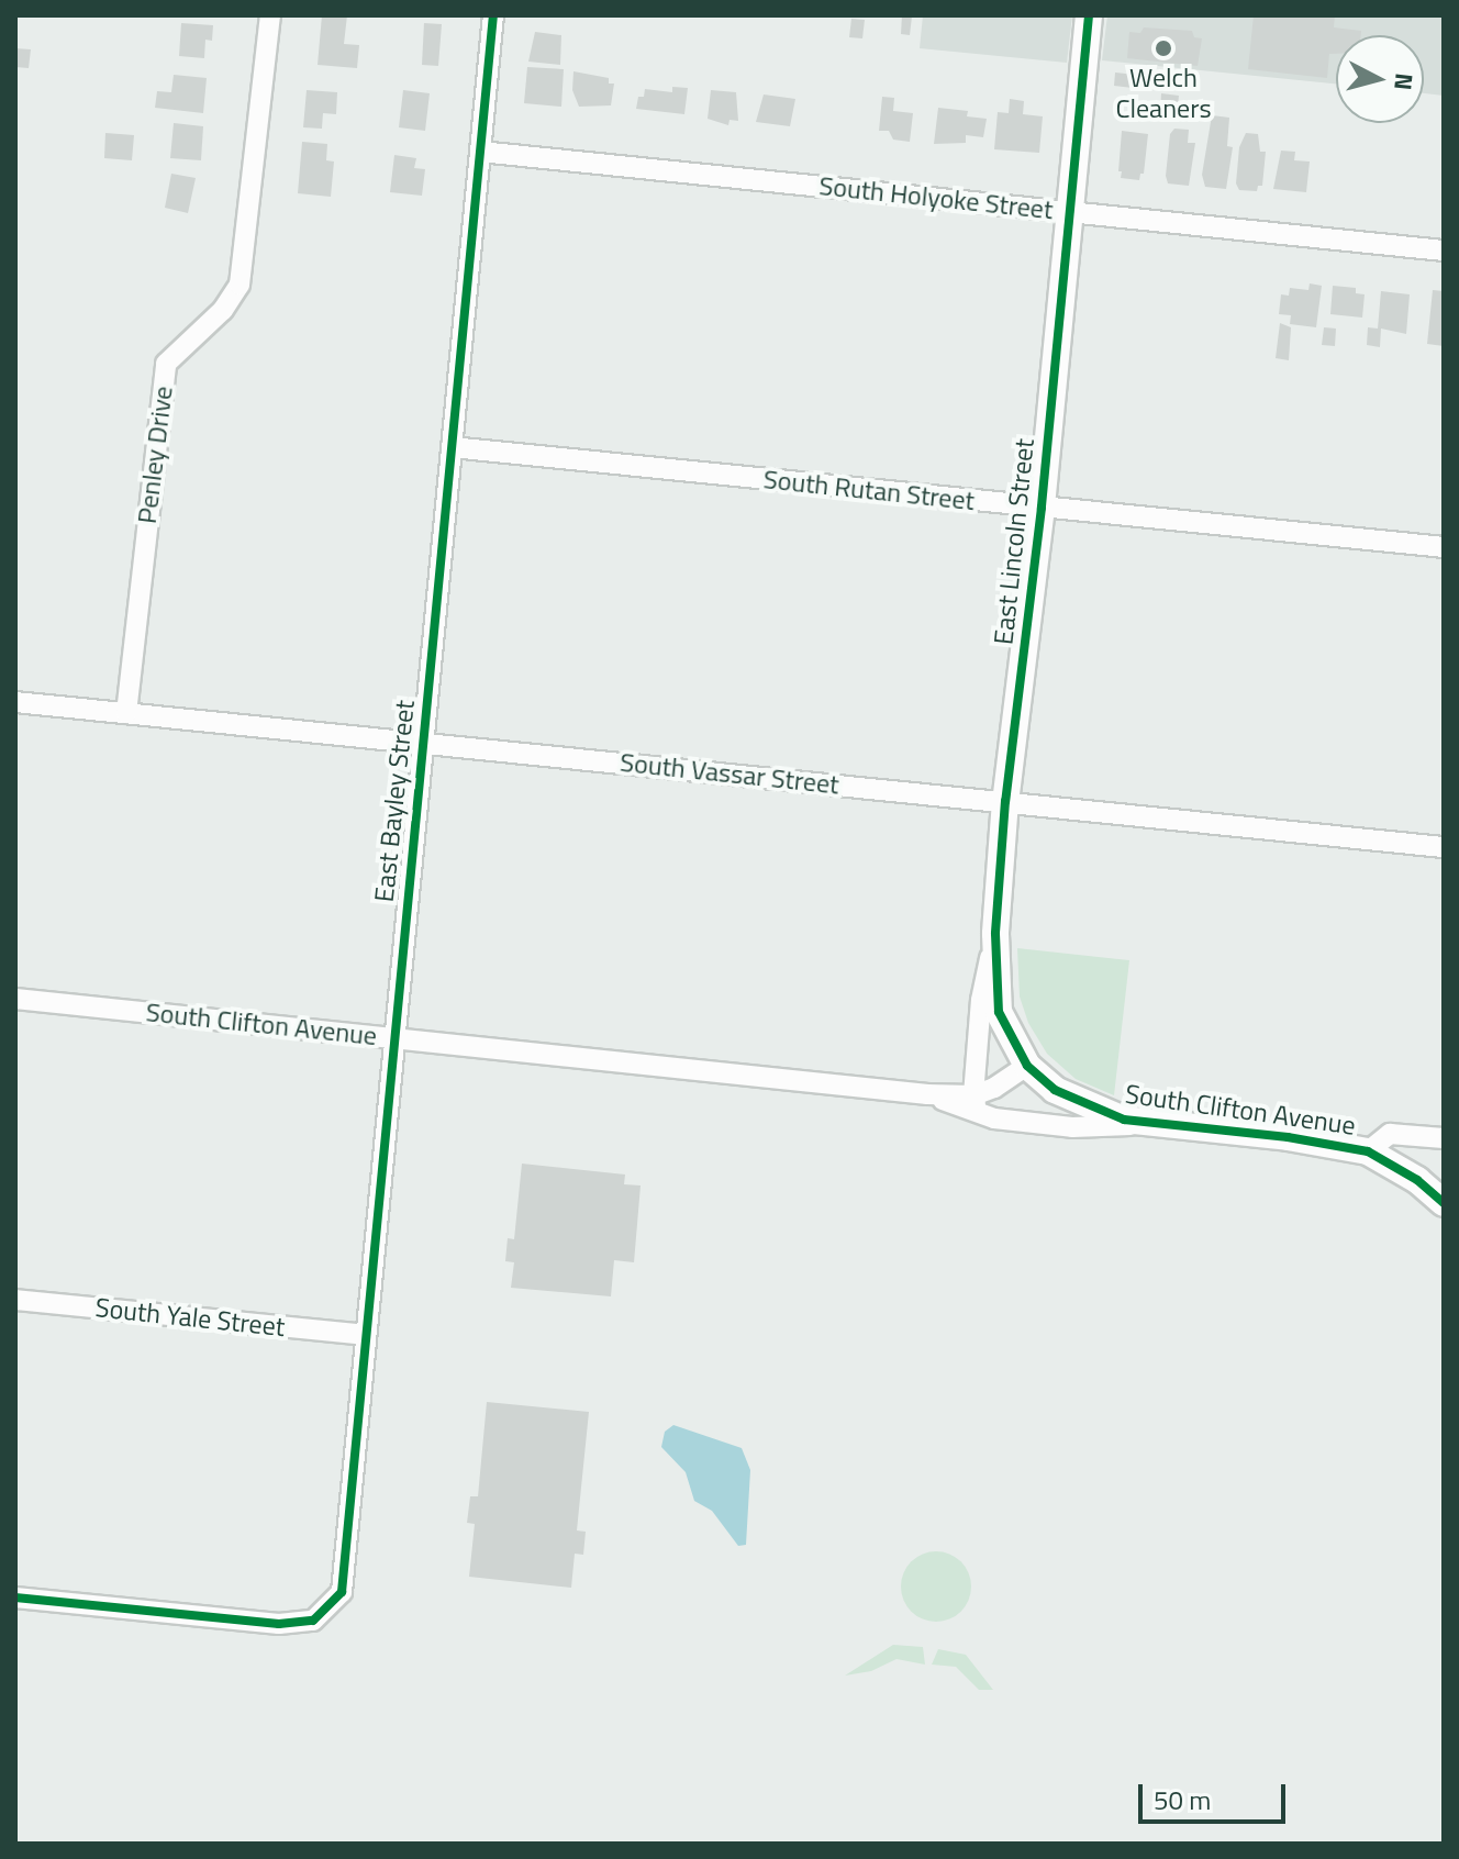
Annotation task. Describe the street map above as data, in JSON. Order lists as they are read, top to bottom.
{
  "streets": {
    "street": [
      "South Holyoke Street",
      "Penley Drive",
      "South Rutan Street",
      "East Lincoln Street",
      "South Vassar Street",
      "East Bayley Street",
      "South Clifton Avenue",
      "South Yale Street"
    ]
  },
  "crossings": [
    ["South Holyoke Street", "East Lincoln Street"],
    ["South Holyoke Street", "East Bayley Street"],
    ["Penley Drive", "South Vassar Street"],
    ["South Rutan Street", "East Lincoln Street"],
    ["South Rutan Street", "East Bayley Street"],
    ["East Lincoln Street", "South Vassar Street"],
    ["East Lincoln Street", "South Clifton Avenue"],
    ["South Vassar Street", "East Bayley Street"],
    ["East Bayley Street", "South Clifton Avenue"],
    ["East Bayley Street", "South Yale Street"]
  ],
  "places": ["Welch Cleaners"],
  "scale_bar": "50 m",
  "north": "right"
}
